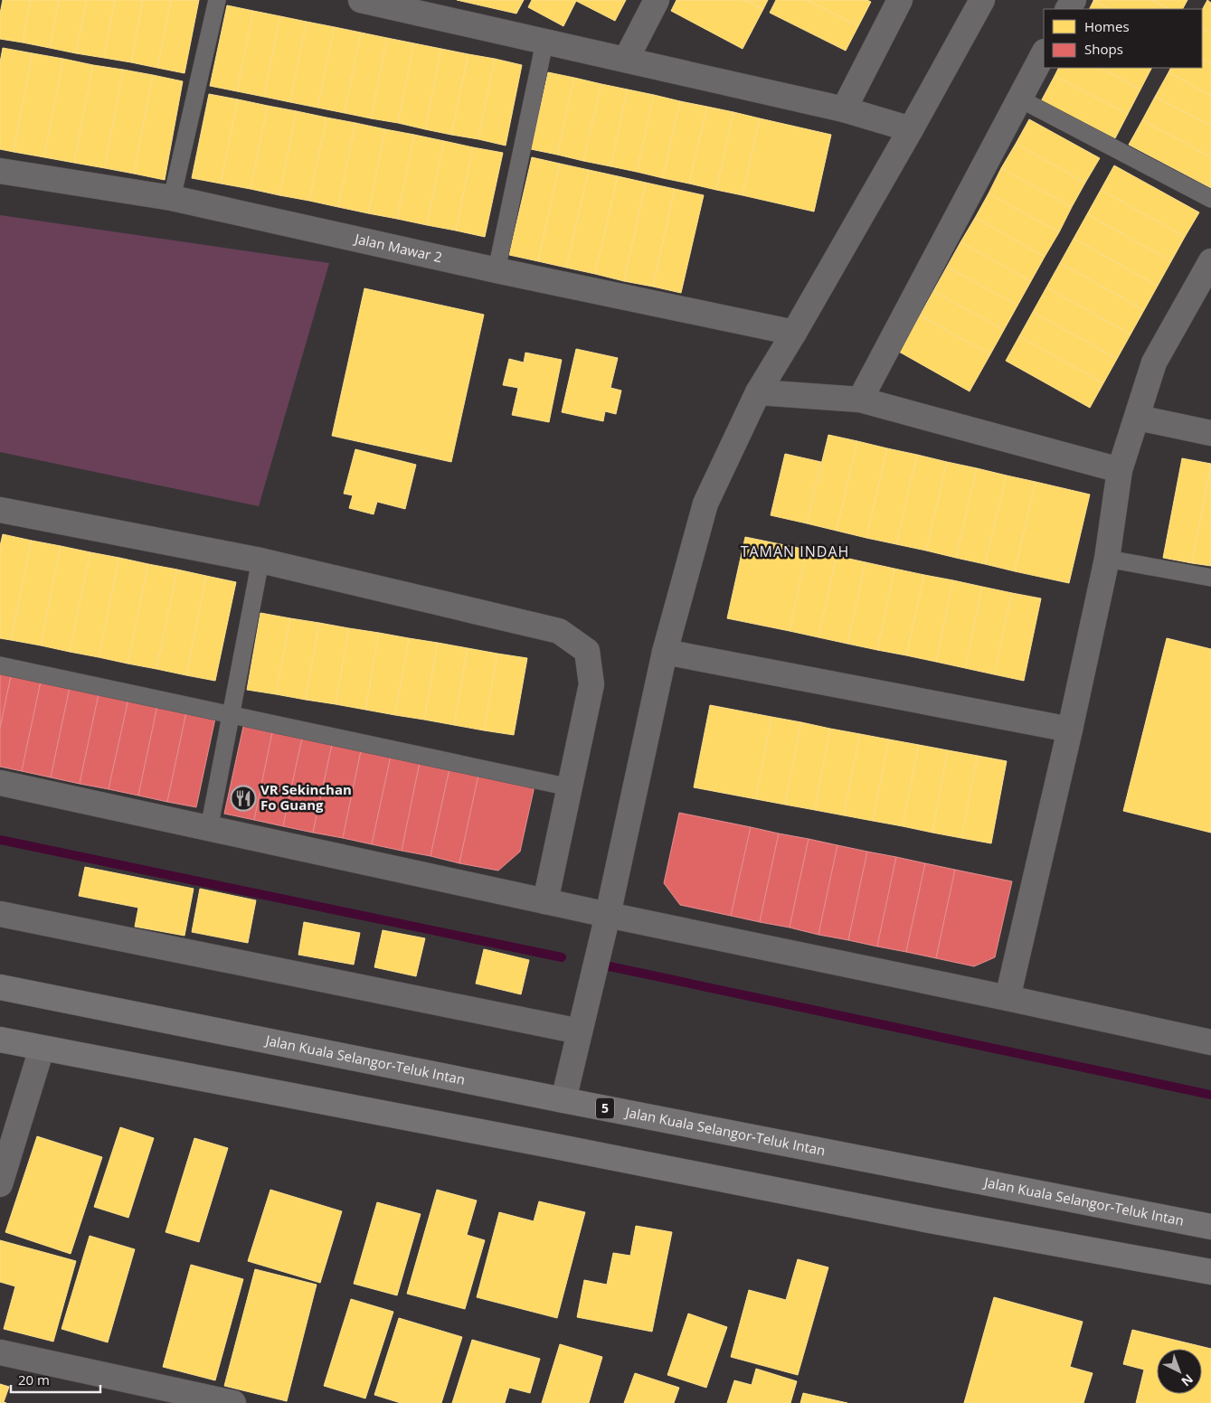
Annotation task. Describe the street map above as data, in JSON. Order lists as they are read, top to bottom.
{
  "streets": {
    "highway": ["Jalan Kuala Selangor-Teluk Intan", "5"],
    "street": ["Jalan Mawar 2"]
  },
  "districts": ["TAMAN INDAH"],
  "places": {
    "restaurant": ["VR Sekinchan Fo Guang"]
  },
  "legend": ["Homes", "Shops"],
  "scale_bar": "20 m",
  "north": "bottom right"
}
